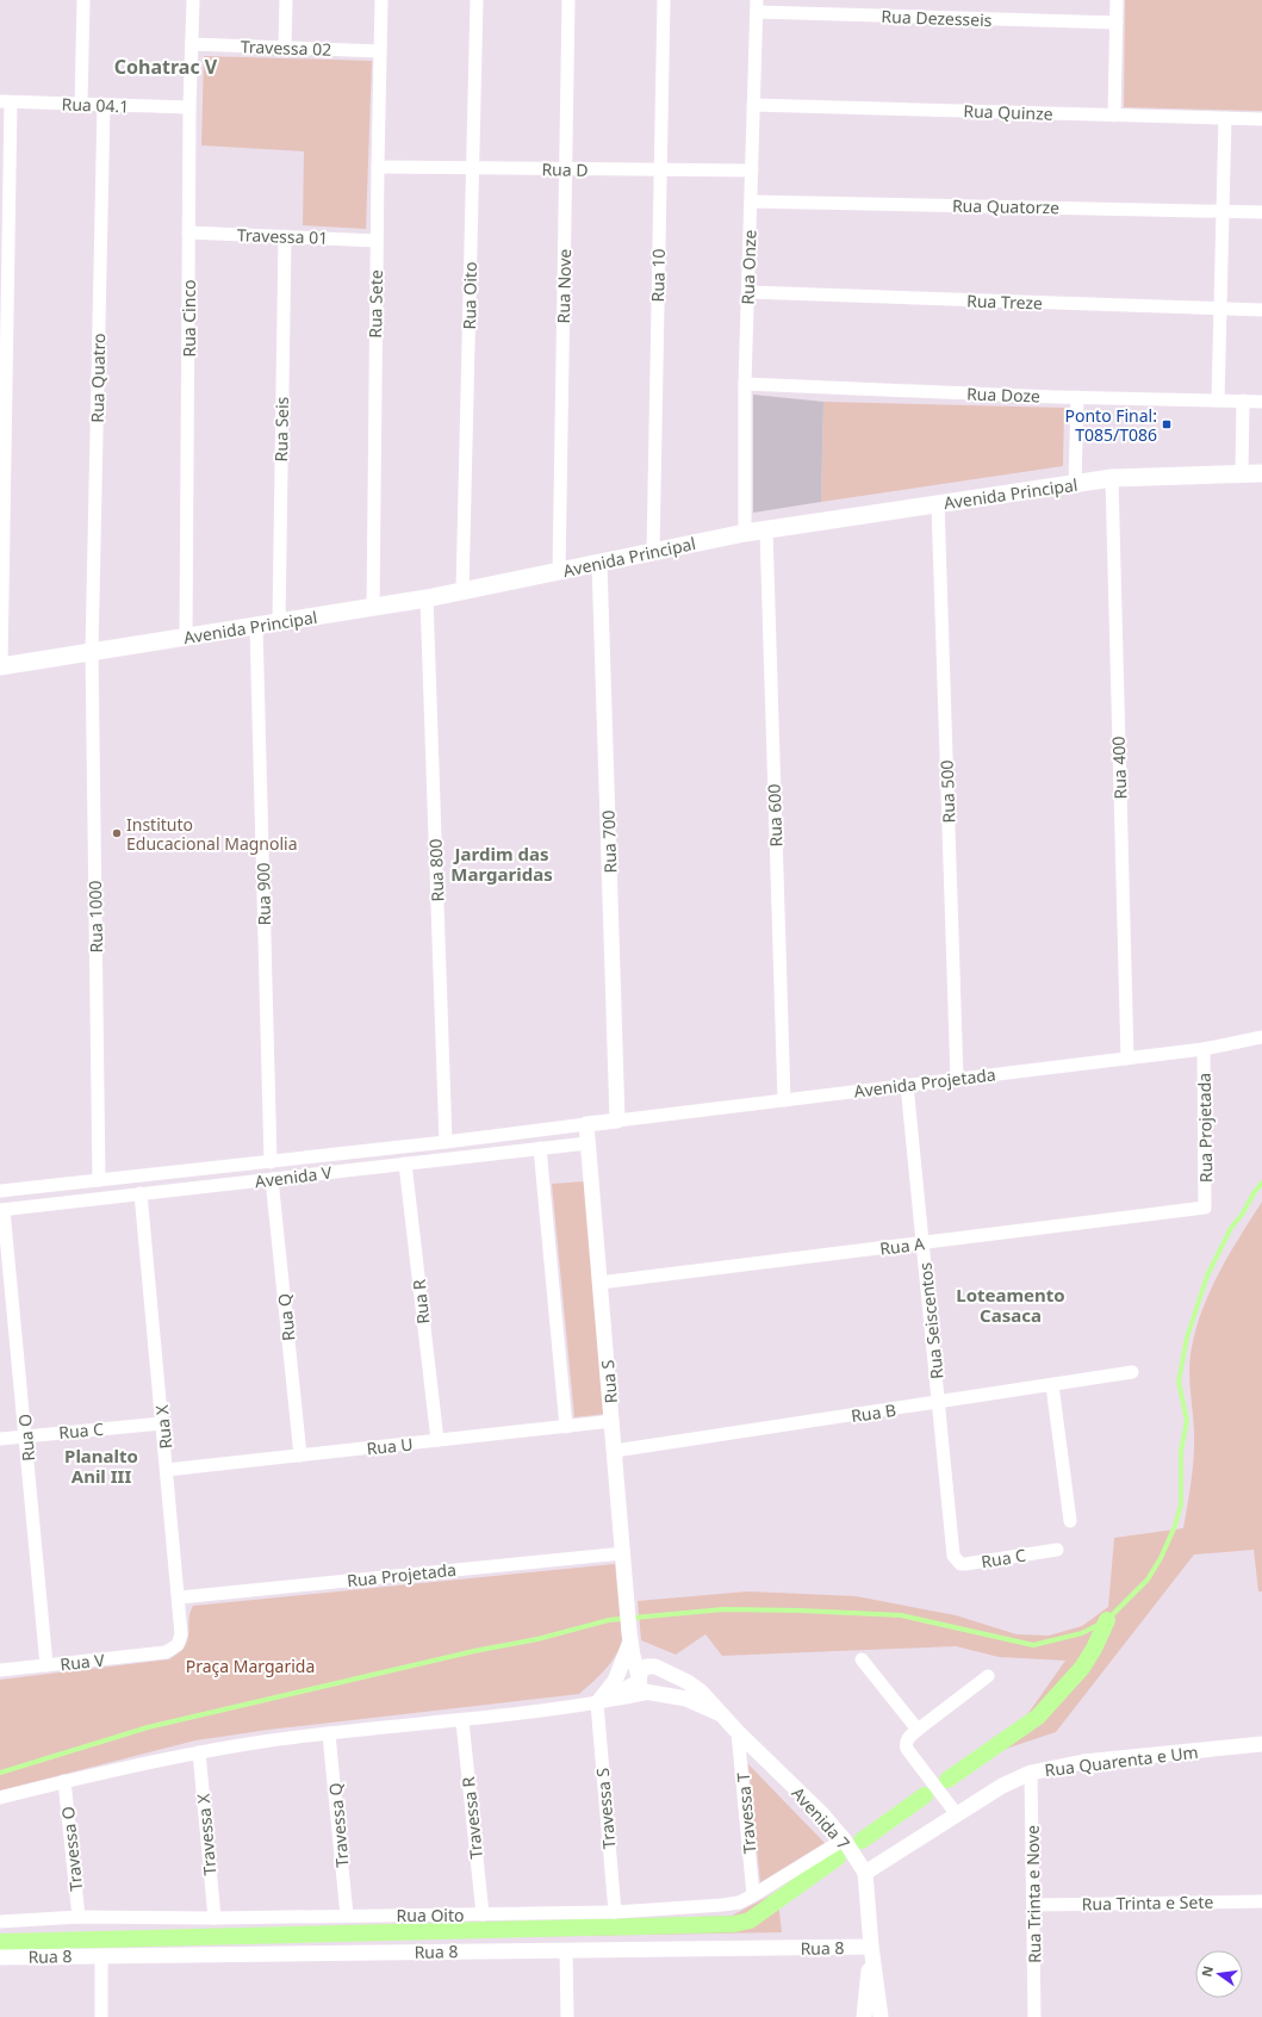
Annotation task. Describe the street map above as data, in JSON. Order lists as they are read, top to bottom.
{
  "streets": {
    "main road": ["Avenida Principal"],
    "street": [
      "Rua Dezesseis",
      "Travessa 02",
      "Rua 04.1",
      "Rua Quinze",
      "Rua D",
      "Rua Quatorze",
      "Travessa 01",
      "Rua Onze",
      "Rua 10",
      "Rua Nove",
      "Rua Oito",
      "Rua Treze",
      "Rua Sete",
      "Rua Cinco",
      "Rua Quatro",
      "Rua Doze",
      "Rua Seis",
      "Rua 400",
      "Rua 500",
      "Rua 600",
      "Rua 700",
      "Rua 800",
      "Rua 900",
      "Rua 1000",
      "Avenida Projetada",
      "Rua Projetada",
      "Avenida V",
      "Rua A",
      "Rua R",
      "Rua Q",
      "Rua Seiscentos",
      "Rua S",
      "Rua B",
      "Rua X",
      "Rua C",
      "Rua O",
      "Rua U",
      "Rua V",
      "Rua Quarenta e Um",
      "Travessa S",
      "Travessa T",
      "Travessa R",
      "Avenida 7",
      "Travessa Q",
      "Travessa X",
      "Travessa O",
      "Rua Trinta e Nove",
      "Rua Trinta e Sete",
      "Rua 8"
    ]
  },
  "crossings": [
    ["Rua Dezesseis", "Rua Onze"],
    ["Travessa 02", "Rua Sete"],
    ["Travessa 02", "Rua Cinco"],
    ["Rua 04.1", "Rua Cinco"],
    ["Rua 04.1", "Rua Quatro"],
    ["Rua Quinze", "Rua Onze"],
    ["Rua D", "Rua Onze"],
    ["Rua D", "Rua 10"],
    ["Rua D", "Rua Nove"],
    ["Rua D", "Rua Oito"],
    ["Rua D", "Rua Sete"],
    ["Rua Quatorze", "Rua Onze"],
    ["Travessa 01", "Rua Sete"],
    ["Travessa 01", "Rua Cinco"],
    ["Travessa 01", "Rua Seis"],
    ["Rua Onze", "Rua Treze"],
    ["Rua Onze", "Rua Doze"],
    ["Rua Onze", "Avenida Principal"],
    ["Rua 10", "Avenida Principal"],
    ["Rua Nove", "Avenida Principal"],
    ["Rua Oito", "Avenida Principal"],
    ["Rua Oito", "Travessa S"],
    ["Rua Oito", "Travessa T"],
    ["Rua Oito", "Travessa R"],
    ["Rua Oito", "Avenida 7"],
    ["Rua Oito", "Travessa Q"],
    ["Rua Oito", "Travessa X"],
    ["Rua Oito", "Travessa O"],
    ["Rua Sete", "Avenida Principal"],
    ["Rua Cinco", "Avenida Principal"],
    ["Rua Quatro", "Avenida Principal"],
    ["Rua Quatro", "Rua 1000"],
    ["Rua Seis", "Avenida Principal"],
    ["Avenida Principal", "Rua 400"],
    ["Avenida Principal", "Rua 500"],
    ["Avenida Principal", "Rua 600"],
    ["Avenida Principal", "Rua 700"],
    ["Avenida Principal", "Rua 800"],
    ["Avenida Principal", "Rua 900"],
    ["Avenida Principal", "Rua 1000"],
    ["Rua 400", "Avenida Projetada"],
    ["Rua 500", "Avenida Projetada"],
    ["Rua 600", "Avenida Projetada"],
    ["Rua 700", "Avenida Projetada"],
    ["Rua 800", "Avenida V"],
    ["Rua 900", "Avenida V"],
    ["Rua 1000", "Avenida V"],
    ["Avenida Projetada", "Rua Projetada"],
    ["Avenida Projetada", "Avenida V"],
    ["Avenida Projetada", "Rua Seiscentos"],
    ["Avenida Projetada", "Rua S"],
    ["Rua Projetada", "Rua A"],
    ["Rua Projetada", "Rua S"],
    ["Rua Projetada", "Rua X"],
    ["Avenida V", "Rua R"],
    ["Avenida V", "Rua Q"],
    ["Avenida V", "Rua S"],
    ["Avenida V", "Rua X"],
    ["Avenida V", "Rua O"],
    ["Rua A", "Rua Seiscentos"],
    ["Rua A", "Rua S"],
    ["Rua R", "Rua U"],
    ["Rua Q", "Rua U"],
    ["Rua Seiscentos", "Rua B"],
    ["Rua Seiscentos", "Rua C"],
    ["Rua S", "Rua B"],
    ["Rua S", "Rua U"],
    ["Rua S", "Avenida 7"],
    ["Rua X", "Rua C"],
    ["Rua X", "Rua U"],
    ["Rua X", "Rua V"],
    ["Rua C", "Rua O"],
    ["Rua O", "Rua V"],
    ["Rua Quarenta e Um", "Avenida 7"],
    ["Rua Quarenta e Um", "Rua Trinta e Nove"],
    ["Travessa T", "Avenida 7"],
    ["Avenida 7", "Rua 8"],
    ["Rua Trinta e Nove", "Rua Trinta e Sete"]
  ],
  "districts": [
    "Cohatrac V",
    "Jardim das Margaridas",
    "Loteamento Casaca",
    "Planalto Anil III"
  ],
  "parks": ["Praça Margarida"],
  "places": {
    "transit": ["Ponto Final: T085/T086"],
    "other": ["Instituto Educacional Magnolia"]
  },
  "north": "left"
}
